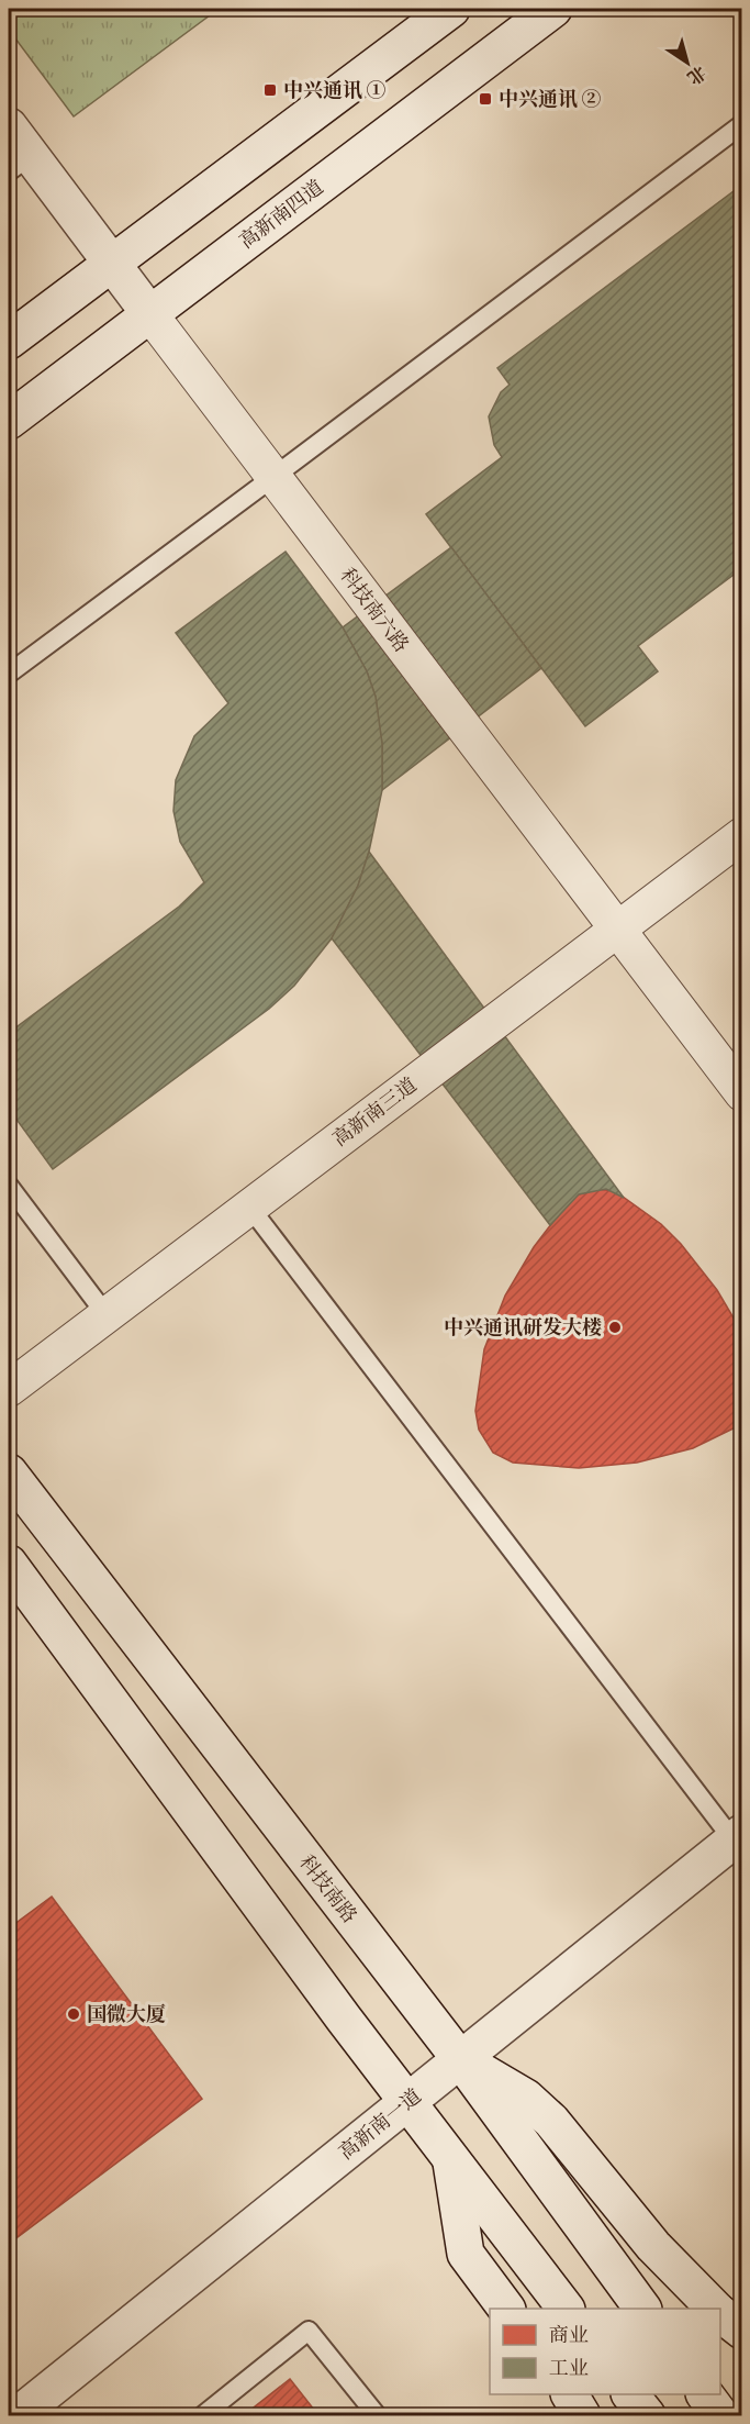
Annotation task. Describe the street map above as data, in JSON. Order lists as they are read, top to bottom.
{
  "streets": {
    "main road": [
      "高新南四道",
      "科技南六路",
      "科技南路",
      "高新南一道"
    ],
    "street": ["高新南三道"]
  },
  "crossings": [
    ["高新南四道", "科技南六路"],
    ["科技南六路", "高新南三道"],
    ["科技南路", "高新南一道"]
  ],
  "places": {
    "transit": ["中兴通讯 ①", "中兴通讯 ②"],
    "other": ["中兴通讯研发大楼", "国微大厦"]
  },
  "legend": ["商业", "工业"],
  "north": "bottom right"
}
